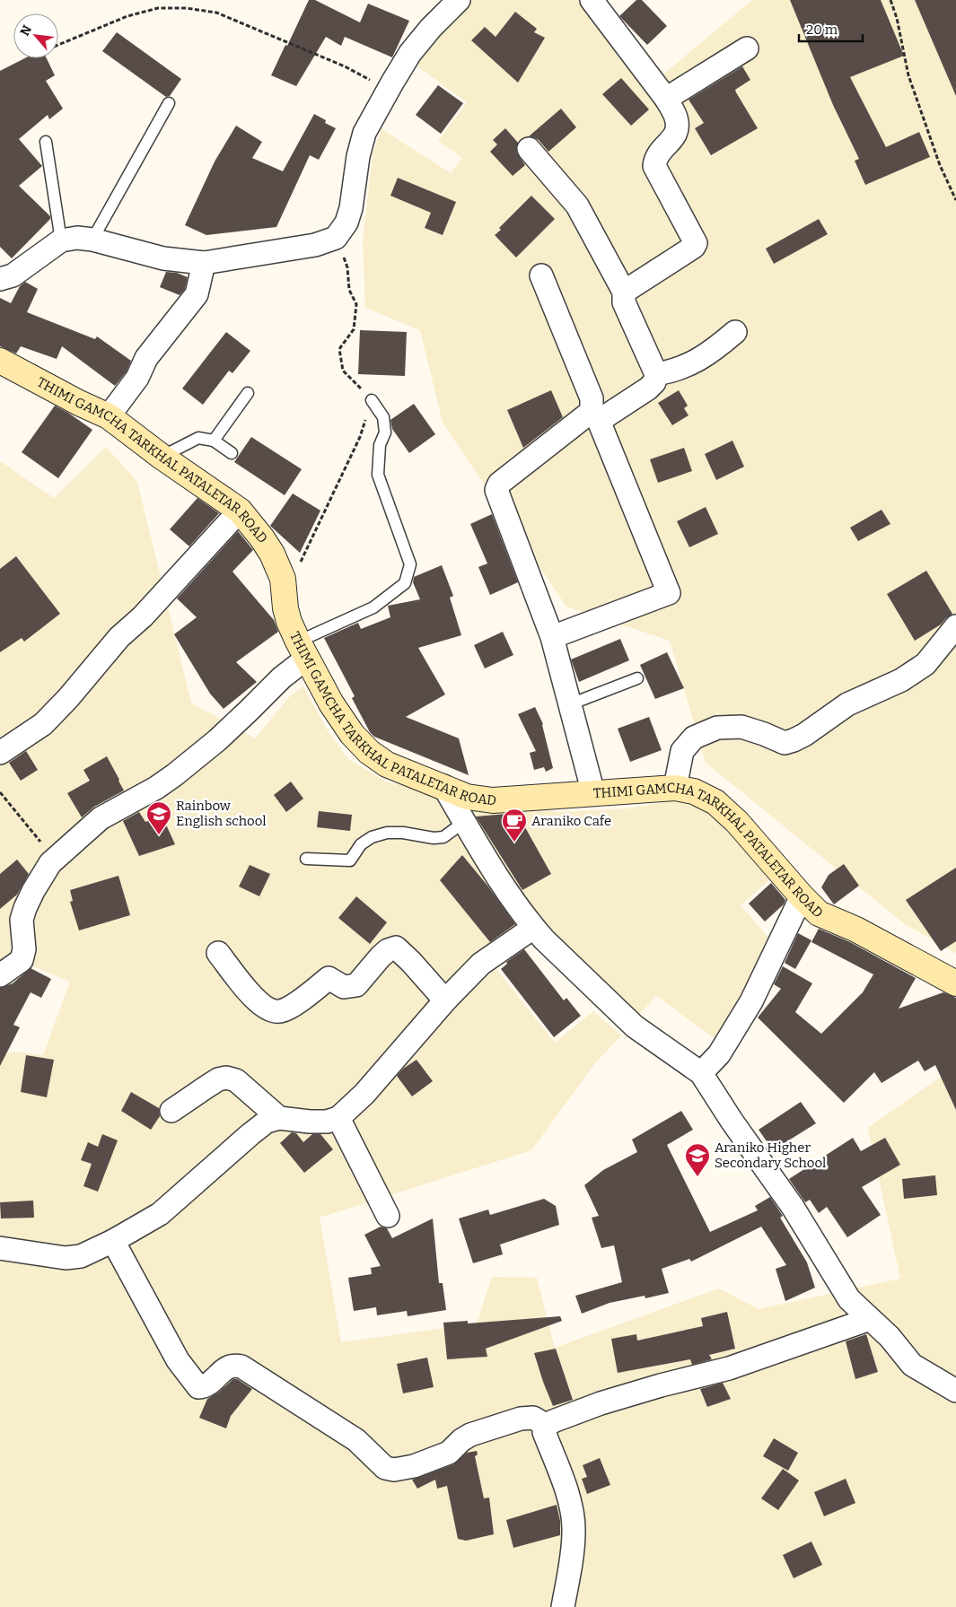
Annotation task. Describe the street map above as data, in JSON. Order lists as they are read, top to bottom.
{
  "streets": {
    "street": ["THIMI GAMCHA TARKHAL PATALETAR ROAD"]
  },
  "places": {
    "school or university": ["Rainbow English school", "Araniko Higher Secondary School"],
    "cafe": ["Araniko Cafe"]
  },
  "scale_bar": "20 m",
  "north": "top left"
}
